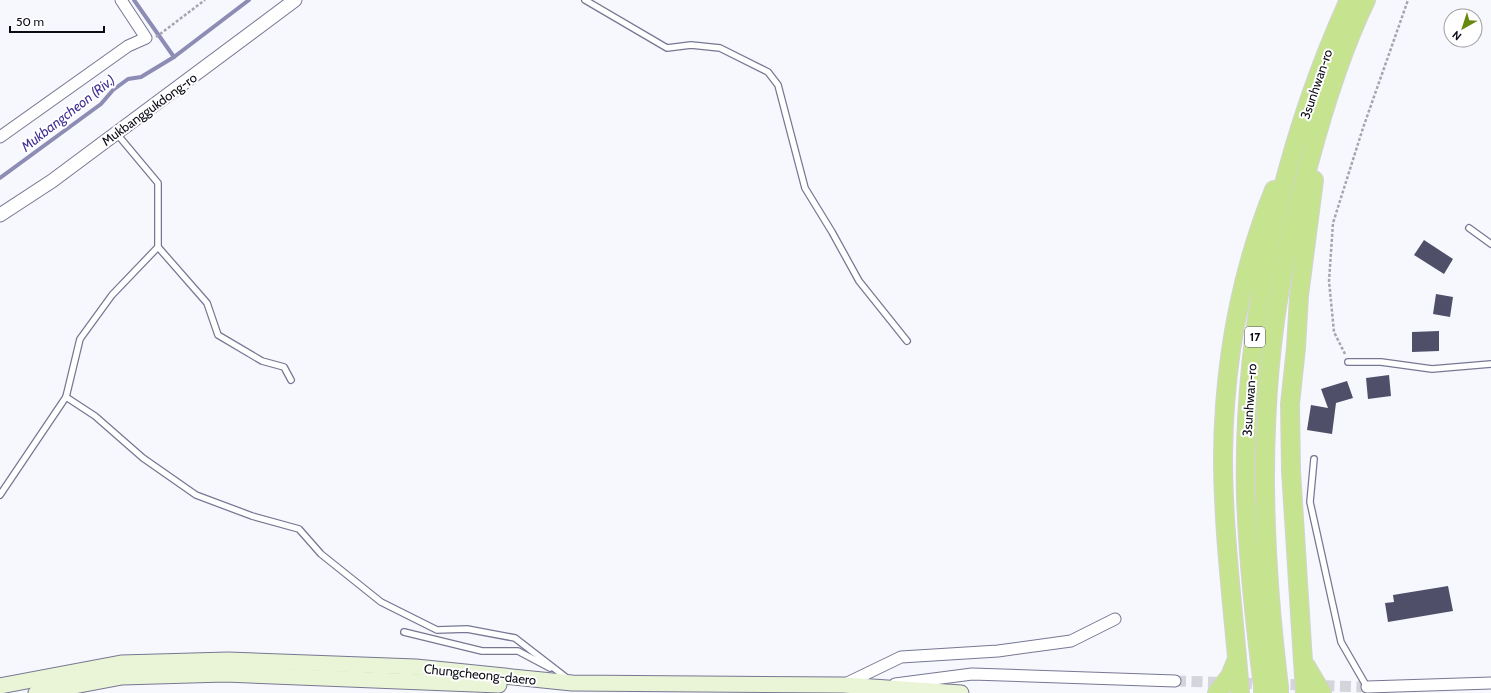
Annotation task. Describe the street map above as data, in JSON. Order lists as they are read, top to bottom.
{
  "streets": {
    "highway": ["3sunhwan-ro", "17"],
    "main road": ["Chungcheong-daero"],
    "street": ["Mukbanggukdong-ro"]
  },
  "water": ["Mukbangcheon (Riv.)"],
  "scale_bar": "50 m",
  "north": "bottom left"
}
